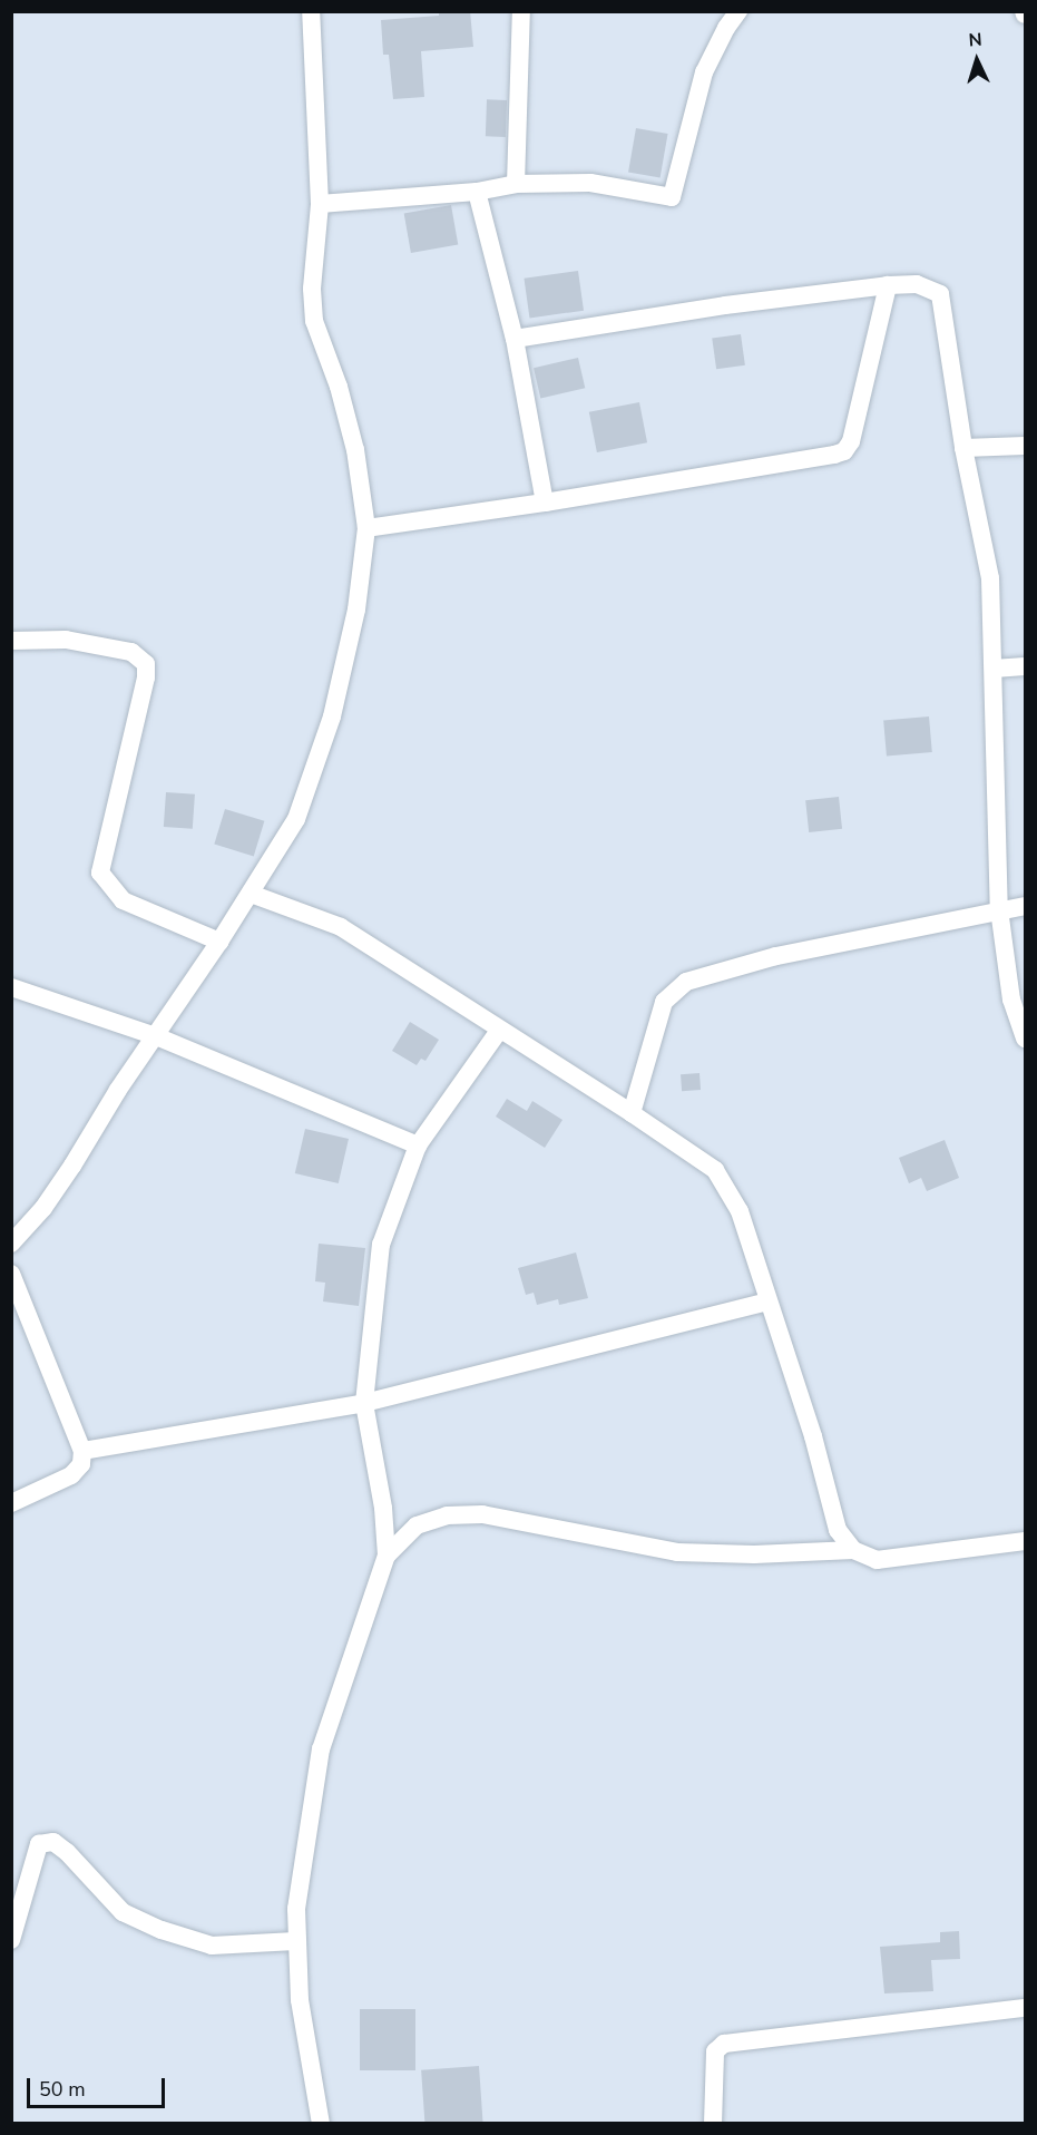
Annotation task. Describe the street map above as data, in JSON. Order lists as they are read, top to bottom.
{
  "scale_bar": "50 m",
  "north": "top"
}
